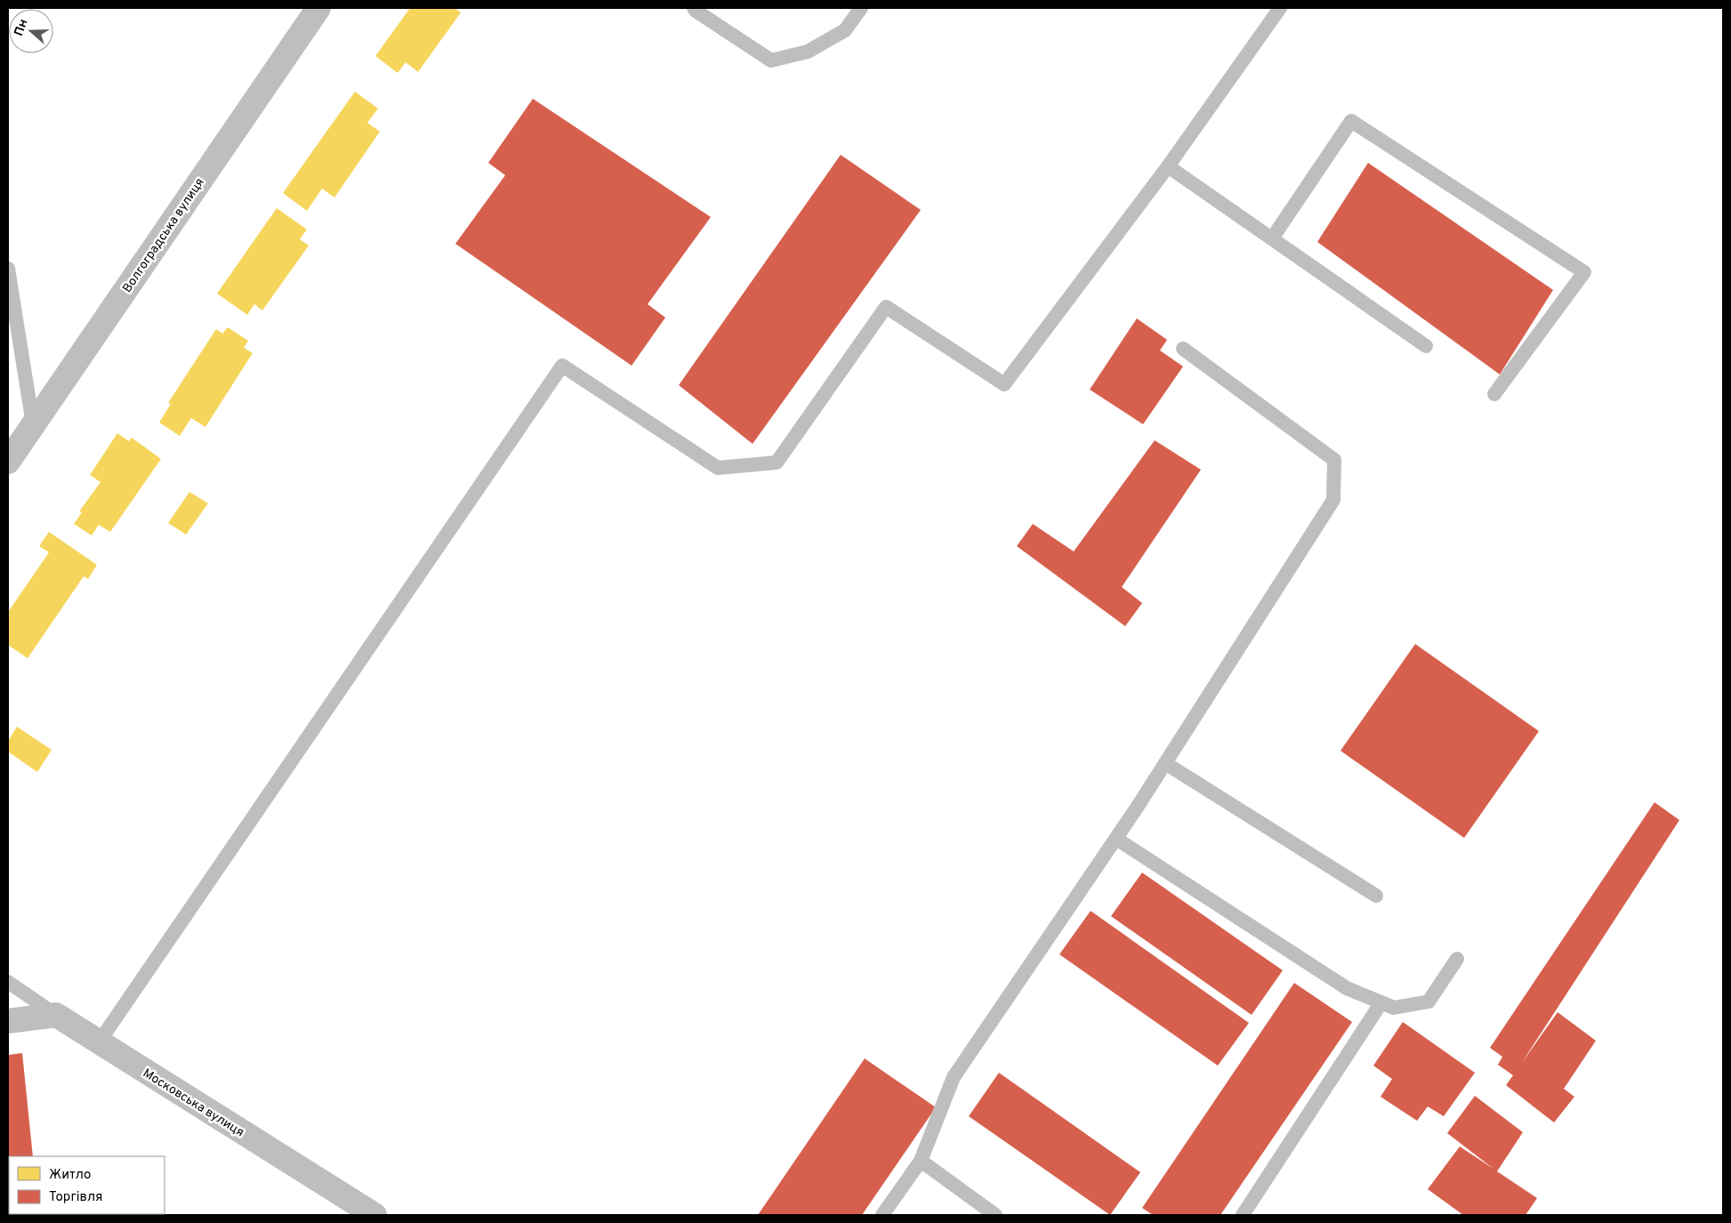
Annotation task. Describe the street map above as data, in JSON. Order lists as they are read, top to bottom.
{
  "streets": {
    "street": ["Волгоградська вулиця", "Московська вулиця"]
  },
  "legend": ["Житло", "Торгівля"],
  "north": "left"
}
